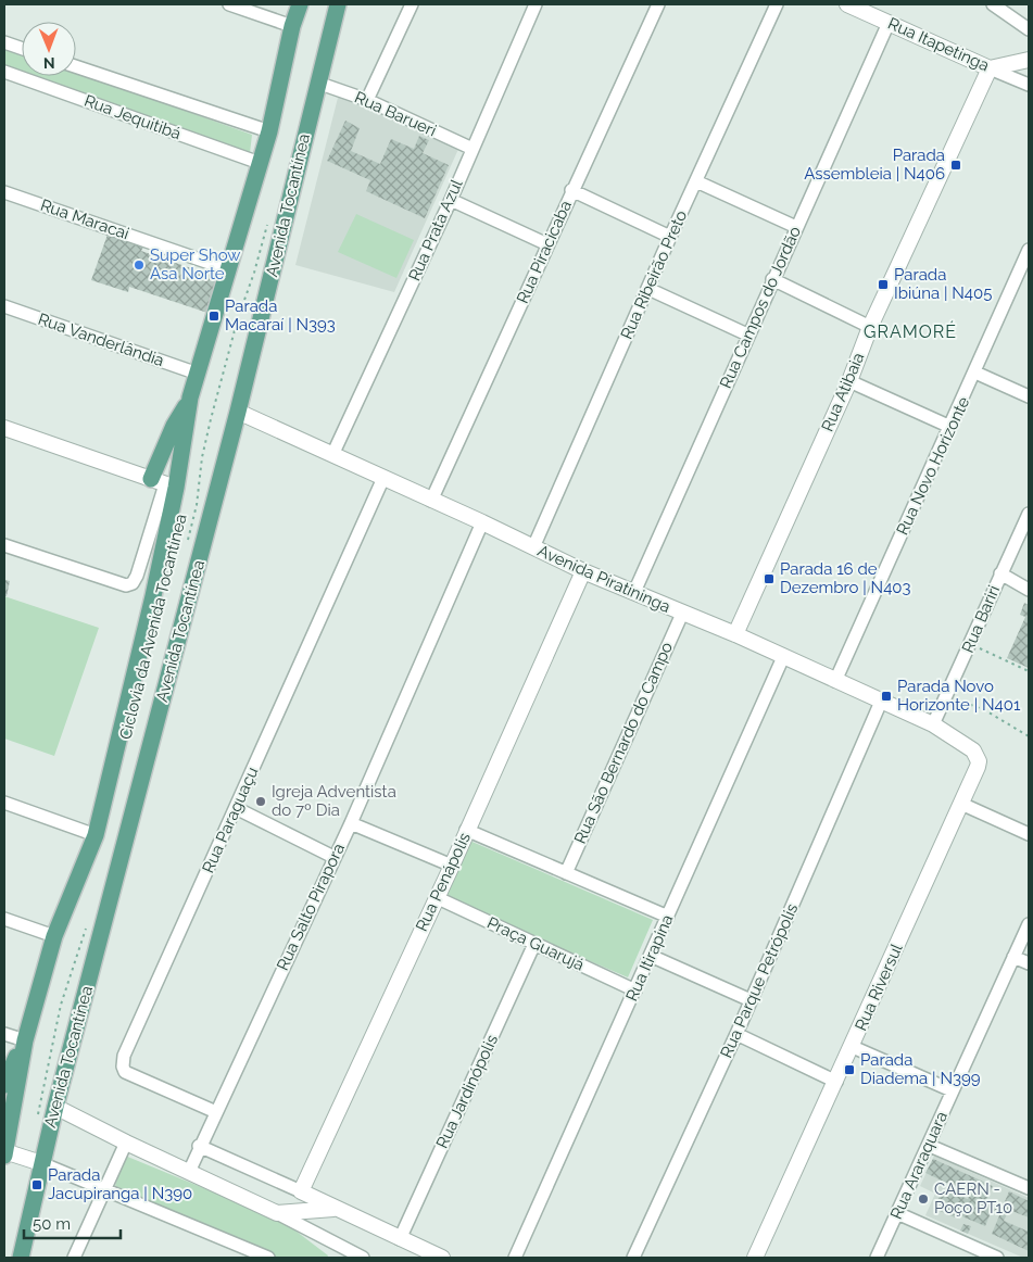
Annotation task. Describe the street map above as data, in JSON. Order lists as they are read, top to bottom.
{
  "streets": {
    "main road": ["Avenida Tocantínea"],
    "street": [
      "Rua Itapetinga",
      "Rua Barueri",
      "Rua Jequitibá",
      "Rua Maracai",
      "Rua Prata Azul",
      "Rua Piracicaba",
      "Rua Ribeirão Preto",
      "Rua Campos do Jordão",
      "Rua Vanderlândia",
      "Rua Atibaia",
      "Rua Novo Horizonte",
      "Avenida Piratininga",
      "Rua Bariri",
      "Rua São Bernardo do Campo",
      "Rua Paraguaçu",
      "Rua Penápolis",
      "Rua Salto Pirapora",
      "Praça Guarujá",
      "Rua Itirapina",
      "Rua Parque Petrópolis",
      "Rua Riversul",
      "Rua Jardinópolis",
      "Rua Araraquara"
    ],
    "path": ["Ciclovia da Avenida Tocantínea"]
  },
  "crossings": [
    ["Rua Itapetinga", "Rua Campos do Jordão"],
    ["Rua Itapetinga", "Rua Atibaia"],
    ["Rua Barueri", "Avenida Tocantínea"],
    ["Rua Barueri", "Rua Prata Azul"],
    ["Rua Jequitibá", "Avenida Tocantínea"],
    ["Avenida Tocantínea", "Rua Maracai"],
    ["Avenida Tocantínea", "Rua Vanderlândia"],
    ["Avenida Tocantínea", "Avenida Piratininga"],
    ["Rua Prata Azul", "Avenida Piratininga"],
    ["Rua Piracicaba", "Avenida Piratininga"],
    ["Rua Ribeirão Preto", "Avenida Piratininga"],
    ["Rua Campos do Jordão", "Avenida Piratininga"],
    ["Rua Atibaia", "Avenida Piratininga"],
    ["Rua Novo Horizonte", "Avenida Piratininga"],
    ["Avenida Piratininga", "Rua Bariri"],
    ["Avenida Piratininga", "Rua São Bernardo do Campo"],
    ["Avenida Piratininga", "Rua Paraguaçu"],
    ["Avenida Piratininga", "Rua Penápolis"],
    ["Avenida Piratininga", "Rua Salto Pirapora"],
    ["Avenida Piratininga", "Rua Itirapina"],
    ["Avenida Piratininga", "Rua Parque Petrópolis"],
    ["Avenida Piratininga", "Rua Riversul"],
    ["Rua Paraguaçu", "Rua Salto Pirapora"],
    ["Rua Penápolis", "Praça Guarujá"],
    ["Praça Guarujá", "Rua Itirapina"],
    ["Praça Guarujá", "Rua Jardinópolis"]
  ],
  "districts": ["GRAMORÉ"],
  "places": {
    "transit": [
      "Parada Assembleia | N406",
      "Parada Ibiúna | N405",
      "Parada Macaraí | N393",
      "Parada 16 de Dezembro | N403",
      "Parada Novo Horizonte | N401",
      "Parada Diadema | N399",
      "Parada Jacupiranga | N390"
    ],
    "other": ["Super Show Asa Norte", "Igreja Adventista do 7º Dia", "CAERN - Poço PT10"]
  },
  "scale_bar": "50 m",
  "north": "bottom"
}
